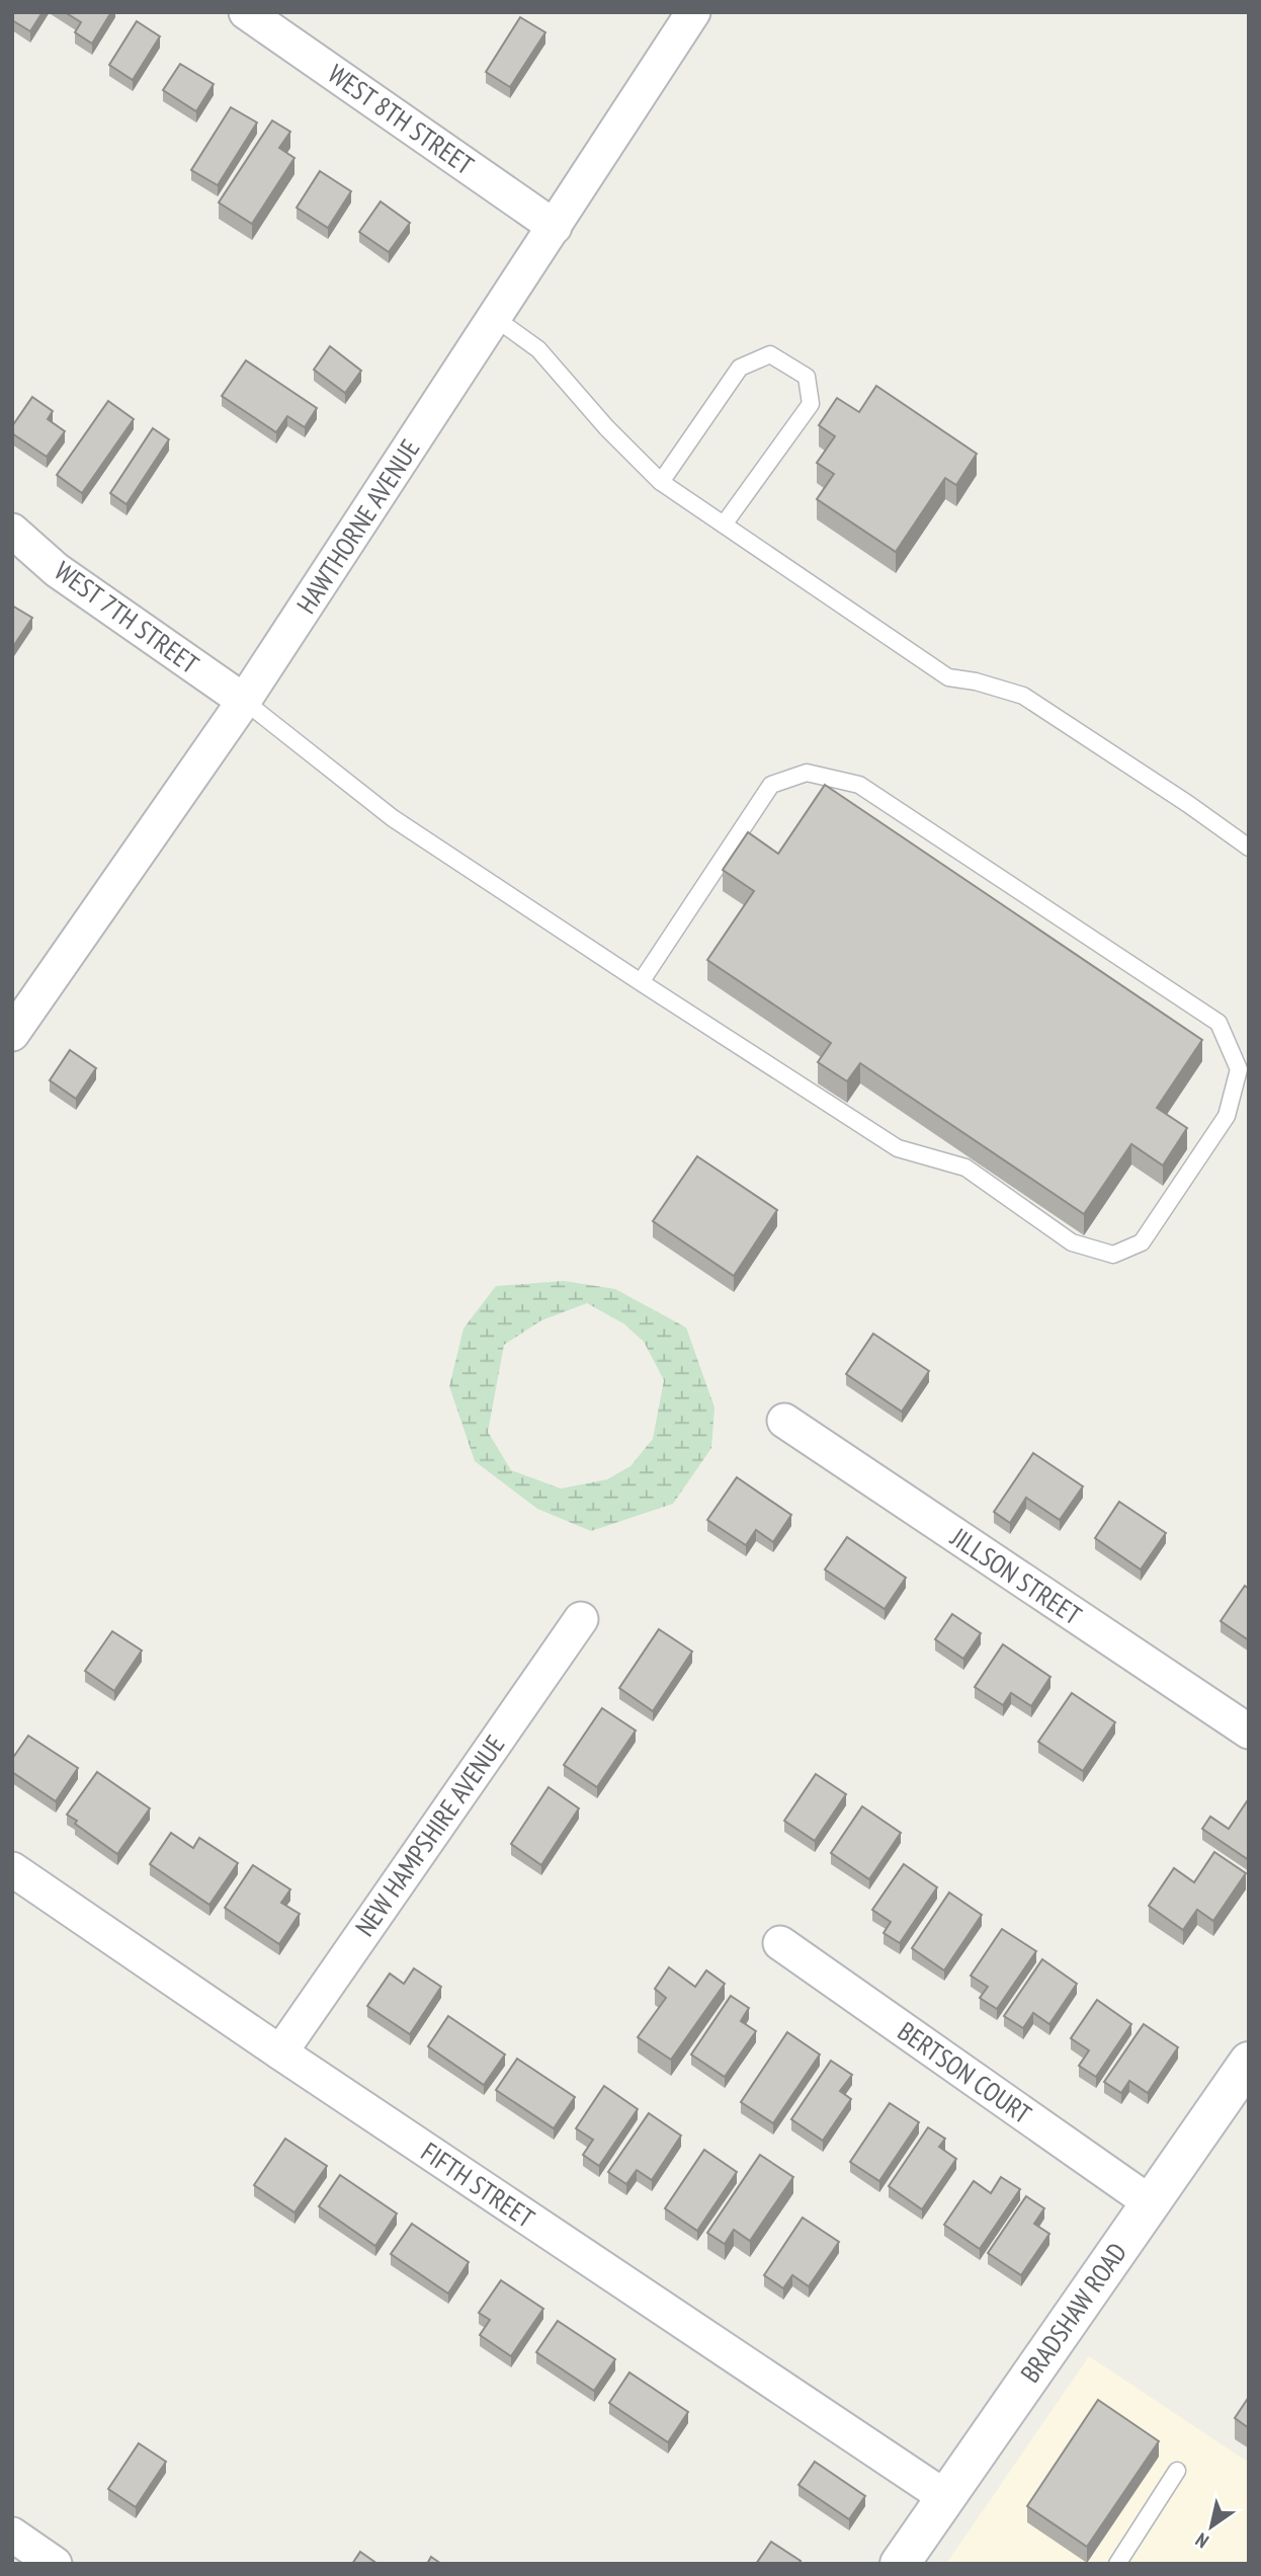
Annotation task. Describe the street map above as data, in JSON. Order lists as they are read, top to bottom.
{
  "streets": {
    "street": [
      "WEST 8TH STREET",
      "HAWTHORNE AVENUE",
      "WEST 7TH STREET",
      "JILLSON STREET",
      "NEW HAMPSHIRE AVENUE",
      "BERTSON COURT",
      "FIFTH STREET",
      "BRADSHAW ROAD"
    ]
  },
  "crossings": [
    ["WEST 8TH STREET", "HAWTHORNE AVENUE"],
    ["HAWTHORNE AVENUE", "WEST 7TH STREET"],
    ["NEW HAMPSHIRE AVENUE", "FIFTH STREET"],
    ["BERTSON COURT", "BRADSHAW ROAD"],
    ["FIFTH STREET", "BRADSHAW ROAD"]
  ],
  "north": "bottom left"
}
